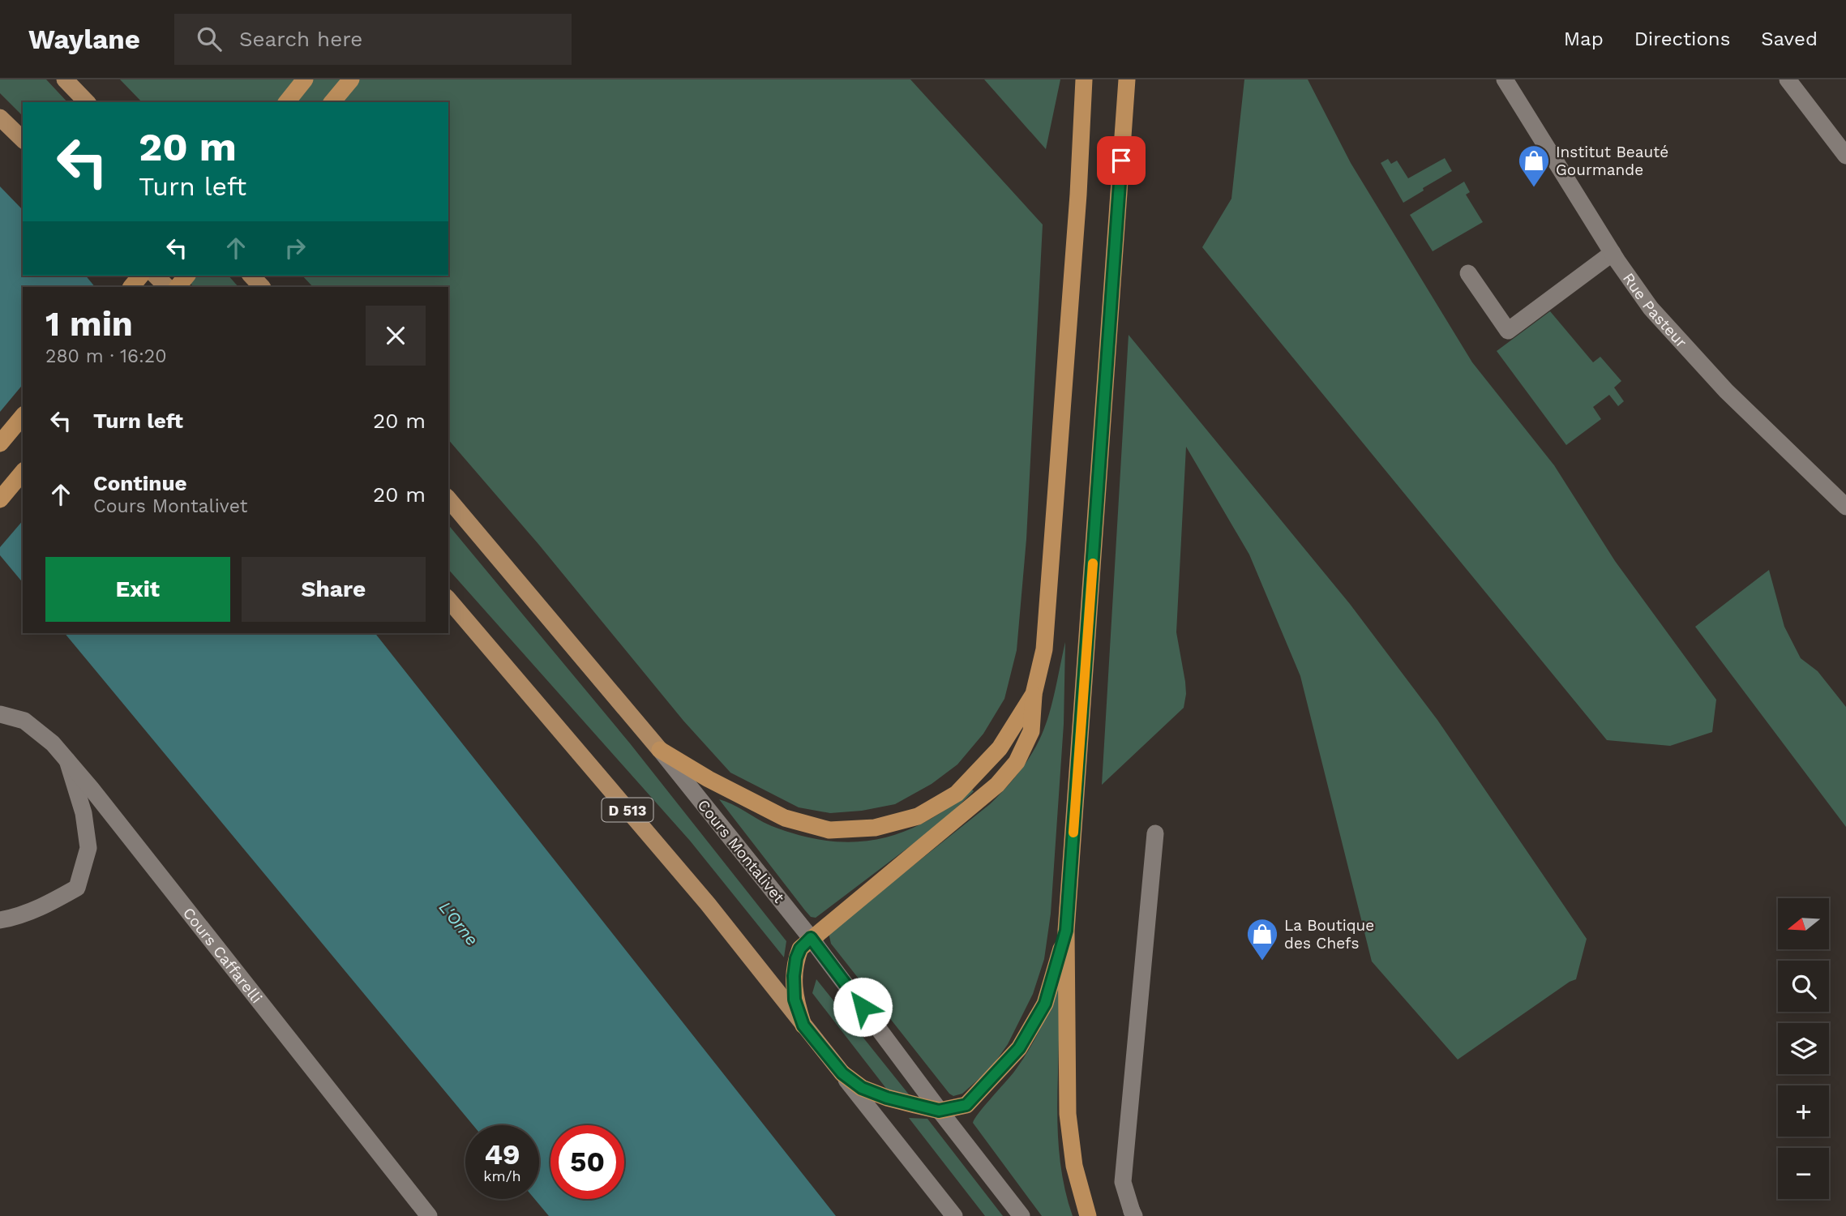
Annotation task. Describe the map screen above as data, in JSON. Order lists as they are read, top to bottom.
{
  "streets": {
    "main road": [
      "Rue Pasteur",
      "D 513",
      "Cours Montalivet",
      "Cours Caffarelli"
    ]
  },
  "water": ["L'Orne"],
  "places": {
    "shop": ["Institut Beauté Gourmande", "La Boutique des Chefs"]
  },
  "north": "left",
  "page": {
    "header": "Waylane",
    "search": "Search here",
    "nav": ["Map", "Directions", "Saved"],
    "turn": ["20 m", "Turn left"],
    "heading": ["1 min", "280 m · 16:20"],
    "list": [
      {
        "name": "Turn left",
        "value": "20 m"
      },
      {
        "name": "Continue",
        "note": "Cours Montalivet",
        "value": "20 m"
      }
    ],
    "buttons": ["Exit", "Share"],
    "map_buttons": ["+", "−"],
    "speed": "49 km/h",
    "limit": "50"
  }
}
